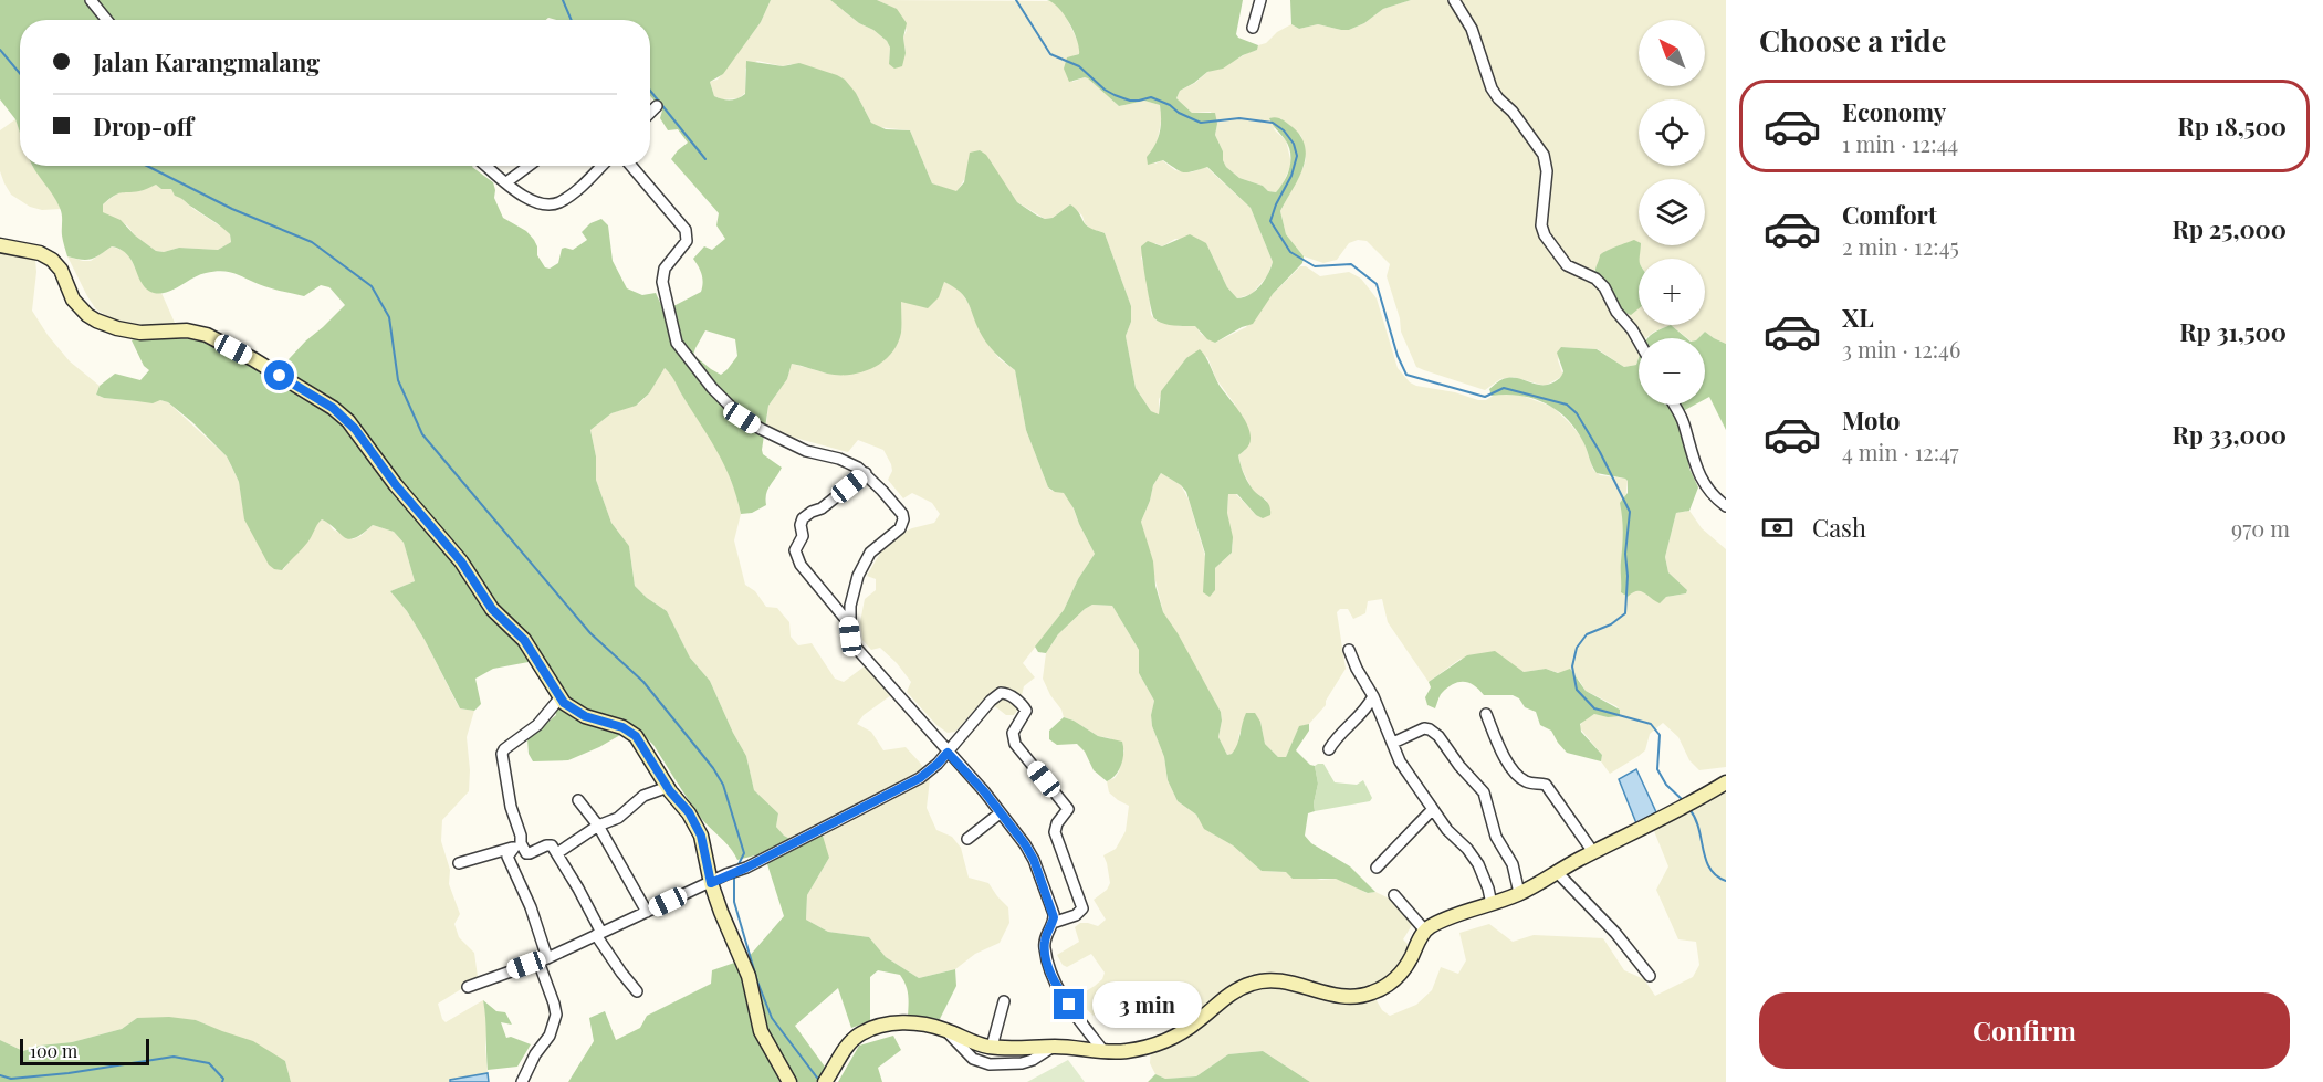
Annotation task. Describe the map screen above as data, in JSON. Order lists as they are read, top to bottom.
{
  "scale_bar": "100 m",
  "north": "top left",
  "page": {
    "heading": "Choose a ride",
    "map_buttons": ["+", "−"],
    "banner": ["Jalan Karangmalang", "Drop-off"],
    "list": [
      {
        "name": "Economy",
        "note": "1 min · 12:44",
        "value": "Rp 18,500"
      },
      {
        "name": "Comfort",
        "note": "2 min · 12:45",
        "value": "Rp 25,000"
      },
      {
        "name": "XL",
        "note": "3 min · 12:46",
        "value": "Rp 31,500"
      },
      {
        "name": "Moto",
        "note": "4 min · 12:47",
        "value": "Rp 33,000"
      }
    ],
    "pay": ["Cash", "970 m"],
    "buttons": "Confirm",
    "bubble": "3 min",
    "scale": "100 m"
  }
}
